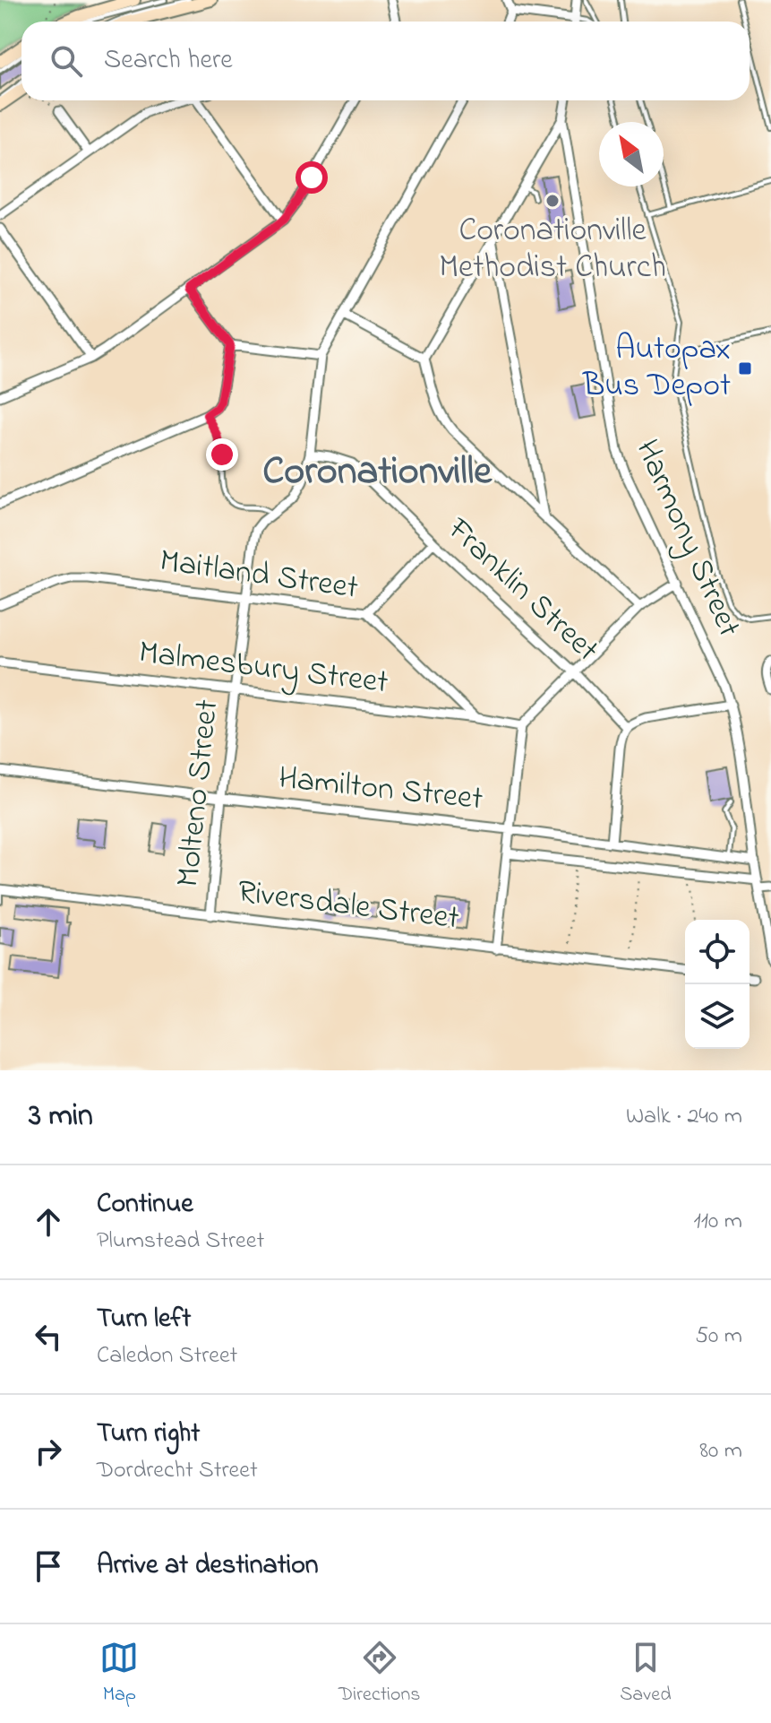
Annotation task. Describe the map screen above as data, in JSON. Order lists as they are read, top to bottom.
{
  "streets": {
    "street": [
      "Harmony Street",
      "Maitland Street",
      "Franklin Street",
      "Malmesbury Street",
      "Hamilton Street",
      "Molteno Street",
      "Riversdale Street"
    ]
  },
  "crossings": [
    ["Harmony Street", "Hamilton Street"],
    ["Maitland Street", "Malmesbury Street"],
    ["Maitland Street", "Molteno Street"],
    ["Franklin Street", "Molteno Street"],
    ["Malmesbury Street", "Molteno Street"],
    ["Hamilton Street", "Molteno Street"],
    ["Molteno Street", "Riversdale Street"]
  ],
  "districts": ["Coronationville"],
  "places": {
    "other": ["Coronationville Methodist Church"],
    "transit": ["Autopax Bus Depot"]
  },
  "north": "top left",
  "page": {
    "search": "Search here",
    "heading": ["3 min", "Walk · 240 m"],
    "list": [
      ["Continue", "Plumstead Street", "110 m"],
      ["Turn left", "Caledon Street", "50 m"],
      ["Turn right", "Dordrecht Street", "80 m"],
      "Arrive at destination"
    ],
    "nav": ["Map", "Directions", "Saved"]
  }
}
